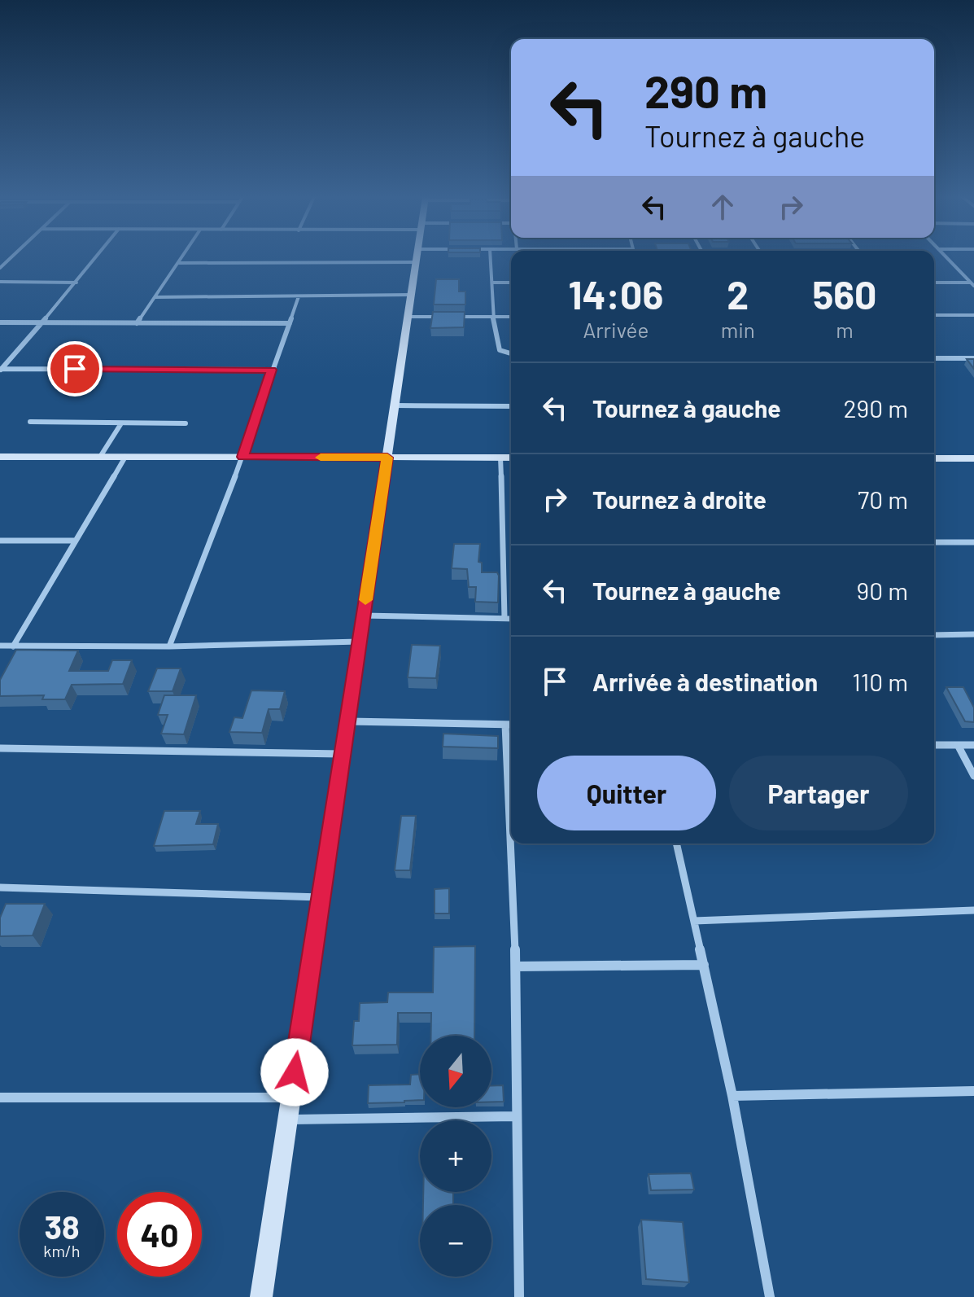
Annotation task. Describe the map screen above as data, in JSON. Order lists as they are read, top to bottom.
{
  "north": "bottom",
  "page": {
    "turn": ["290 m", "Tournez à gauche"],
    "eta": [
      "14:06",
      "Arrivée",
      "2",
      "min",
      "560",
      "m"
    ],
    "list": [
      {
        "name": "Tournez à gauche",
        "value": "290 m"
      },
      {
        "name": "Tournez à droite",
        "value": "70 m"
      },
      {
        "name": "Tournez à gauche",
        "value": "90 m"
      },
      {
        "name": "Arrivée à destination",
        "value": "110 m"
      }
    ],
    "buttons": ["Quitter", "Partager"],
    "map_buttons": ["+", "−"],
    "speed": "38 km/h",
    "limit": "40"
  }
}
